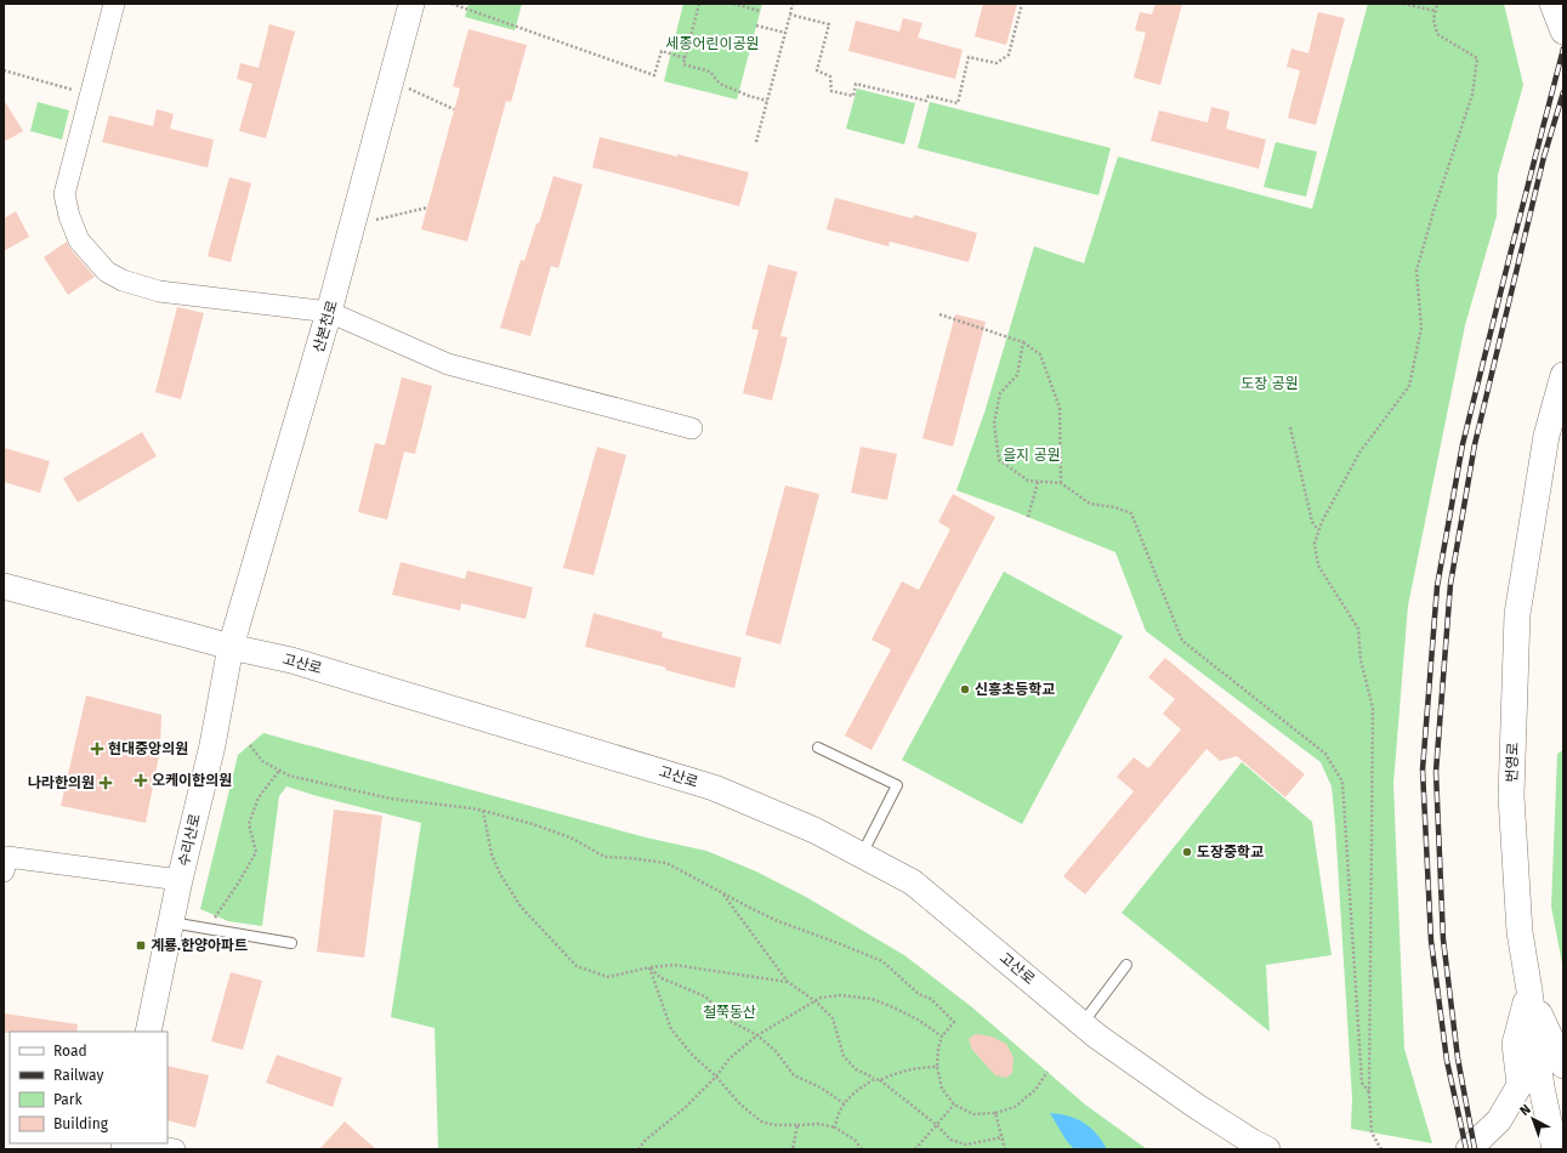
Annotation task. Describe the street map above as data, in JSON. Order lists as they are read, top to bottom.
{
  "streets": {
    "street": [
      "산본천로",
      "고산로",
      "번영로",
      "수리산로"
    ]
  },
  "crossings": [
    ["산본천로", "고산로"],
    ["산본천로", "수리산로"],
    ["고산로", "수리산로"]
  ],
  "parks": [
    "세종어린이공원",
    "도장 공원",
    "을지 공원",
    "철쭉동산"
  ],
  "places": {
    "other": ["신흥초등학교", "도장중학교"],
    "health": ["현대중앙의원", "오케이한의원", "나라한의원"],
    "transit": ["계룡.한양아파트"]
  },
  "legend": [
    "Road",
    "Railway",
    "Park",
    "Building"
  ],
  "north": "top left"
}
